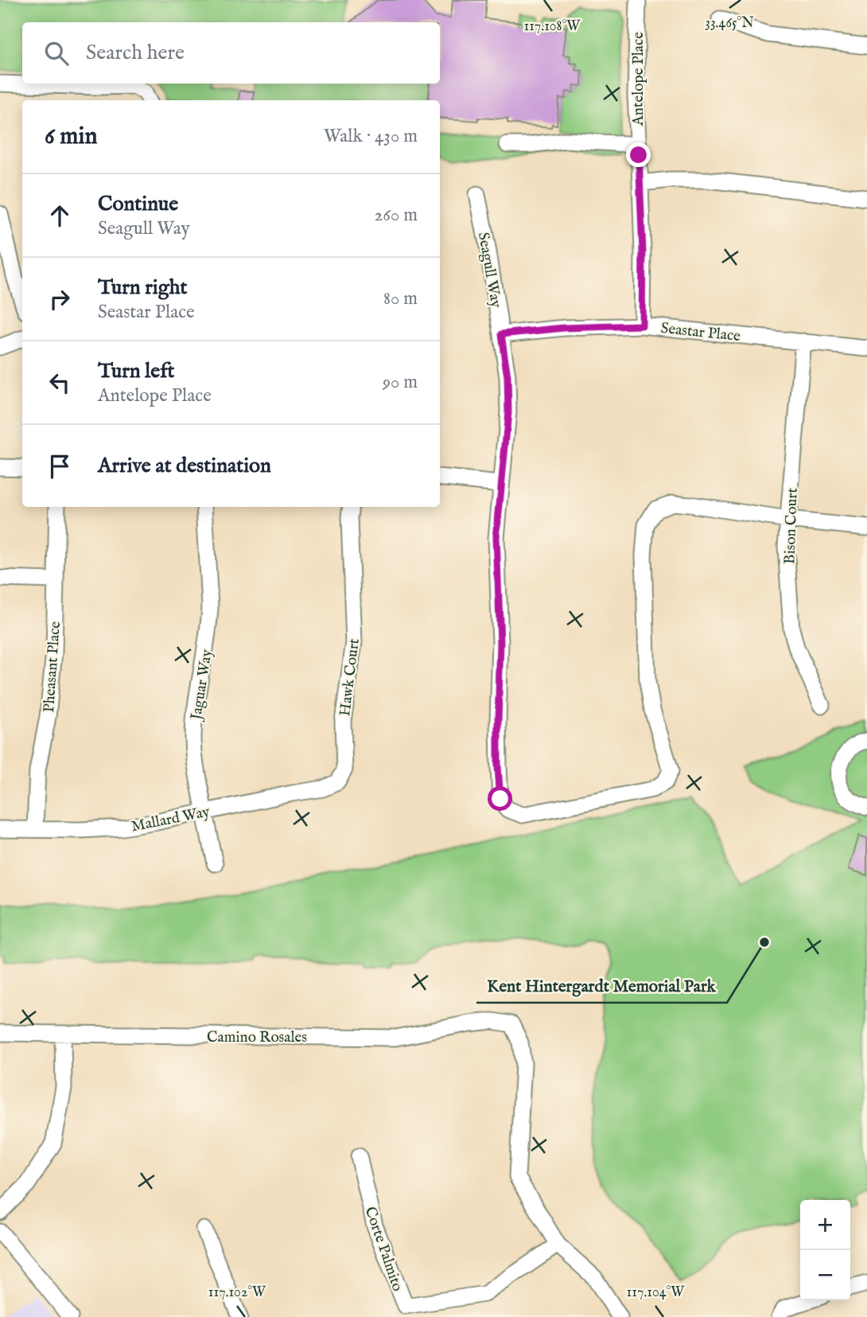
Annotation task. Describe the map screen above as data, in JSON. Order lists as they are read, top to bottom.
{
  "streets": {
    "street": [
      "Antelope Place",
      "Seagull Way",
      "Seastar Place",
      "Bison Court",
      "Pheasant Place",
      "Hawk Court",
      "Jaguar Way",
      "Mallard Way",
      "Camino Rosales",
      "Corte Palmito"
    ]
  },
  "crossings": [
    ["Antelope Place", "Seastar Place"],
    ["Seagull Way", "Seastar Place"],
    ["Seagull Way", "Bison Court"],
    ["Seastar Place", "Bison Court"],
    ["Pheasant Place", "Mallard Way"],
    ["Hawk Court", "Mallard Way"],
    ["Jaguar Way", "Mallard Way"],
    ["Camino Rosales", "Corte Palmito"]
  ],
  "places": ["Kent Hintergardt Memorial Park"],
  "page": {
    "search": "Search here",
    "heading": ["6 min", "Walk · 430 m"],
    "list": [
      ["Continue", "Seagull Way", "260 m"],
      ["Turn right", "Seastar Place", "80 m"],
      ["Turn left", "Antelope Place", "90 m"],
      "Arrive at destination"
    ],
    "map_buttons": ["+", "−"]
  },
  "coordinates": [
    "33.465°N",
    "117.108°W",
    "117.102°W",
    "117.104°W"
  ]
}
